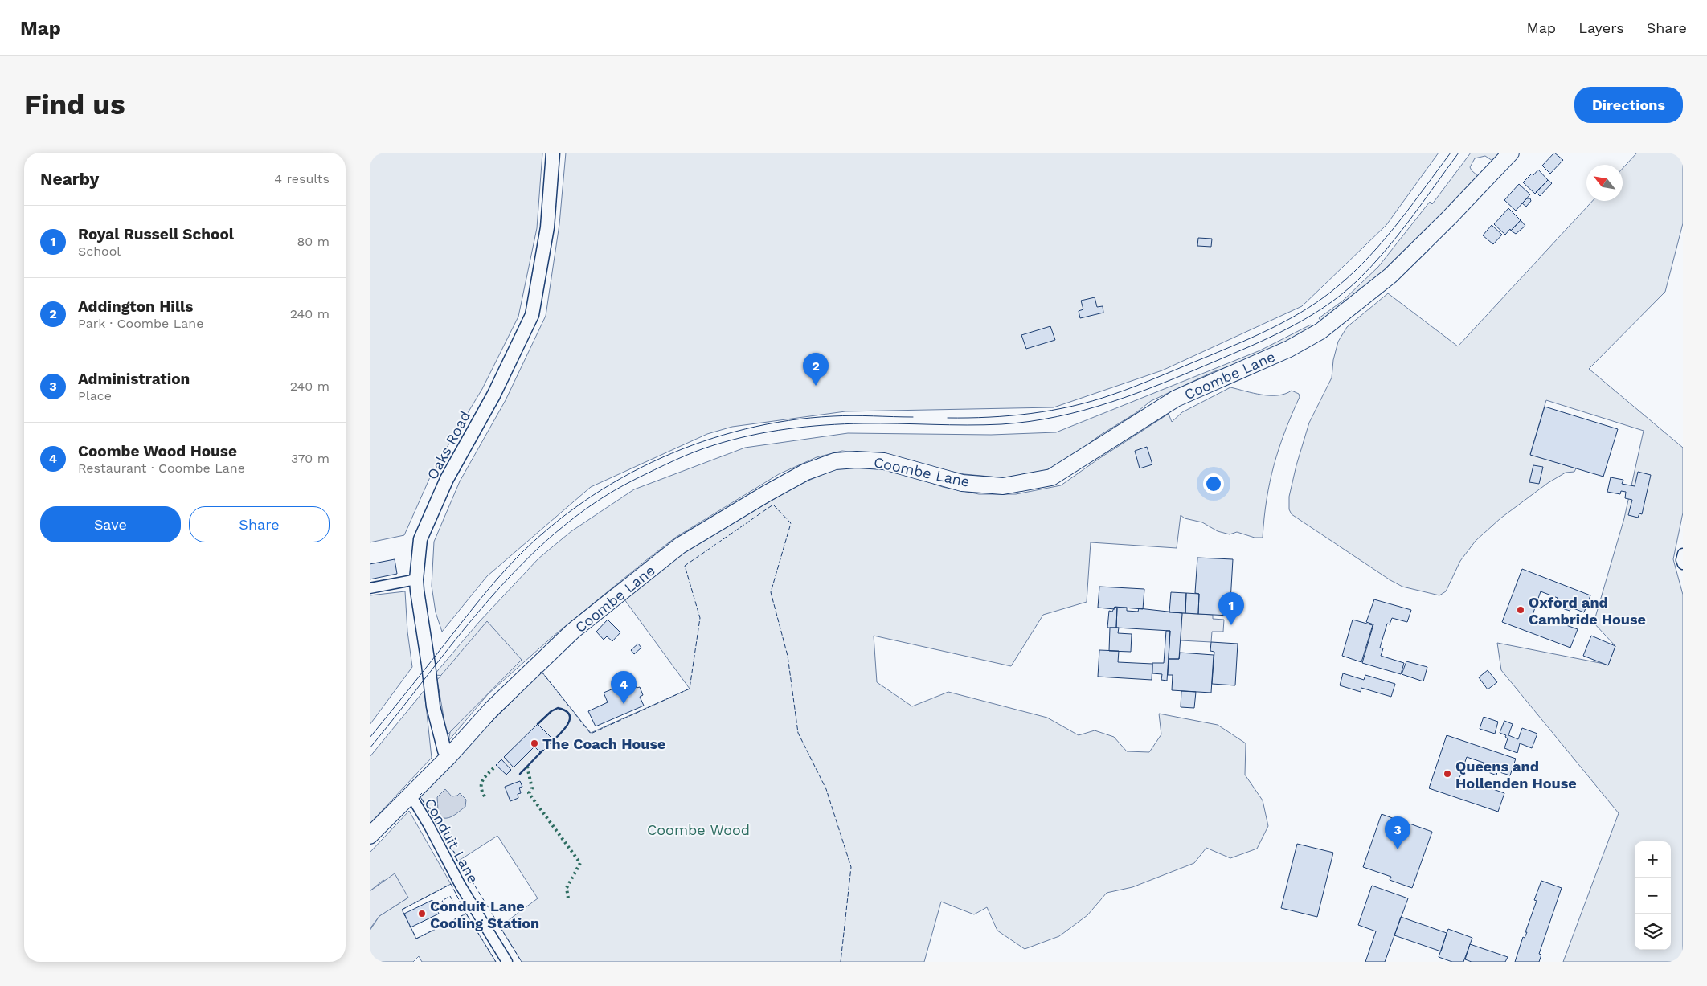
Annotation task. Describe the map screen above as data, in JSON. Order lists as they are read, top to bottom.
{
  "streets": {
    "main road": ["Coombe Lane"],
    "street": ["Oaks Road", "Conduit Lane"]
  },
  "crossings": [
    ["Coombe Lane", "Oaks Road"],
    ["Coombe Lane", "Conduit Lane"]
  ],
  "parks": ["Coombe Wood"],
  "places": [
    "Oxford and Cambride House",
    "The Coach House",
    "Queens and Hollenden House",
    "Conduit Lane Cooling Station"
  ],
  "north": "top left",
  "page": {
    "header": "Map",
    "nav": ["Map", "Layers", "Share"],
    "buttons": [
      "Directions",
      ["Save", "Share"]
    ],
    "title": "Find us",
    "heading": ["Nearby", "4 results"],
    "list": [
      {
        "mark": "1",
        "name": "Royal Russell School",
        "note": "School",
        "value": "80 m"
      },
      {
        "mark": "2",
        "name": "Addington Hills",
        "note": "Park · Coombe Lane",
        "value": "240 m"
      },
      {
        "mark": "3",
        "name": "Administration",
        "note": "Place",
        "value": "240 m"
      },
      {
        "mark": "4",
        "name": "Coombe Wood House",
        "note": "Restaurant · Coombe Lane",
        "value": "370 m"
      }
    ],
    "pins": [
      "2",
      "1",
      "4",
      "3"
    ],
    "map_buttons": ["+", "−"]
  }
}
